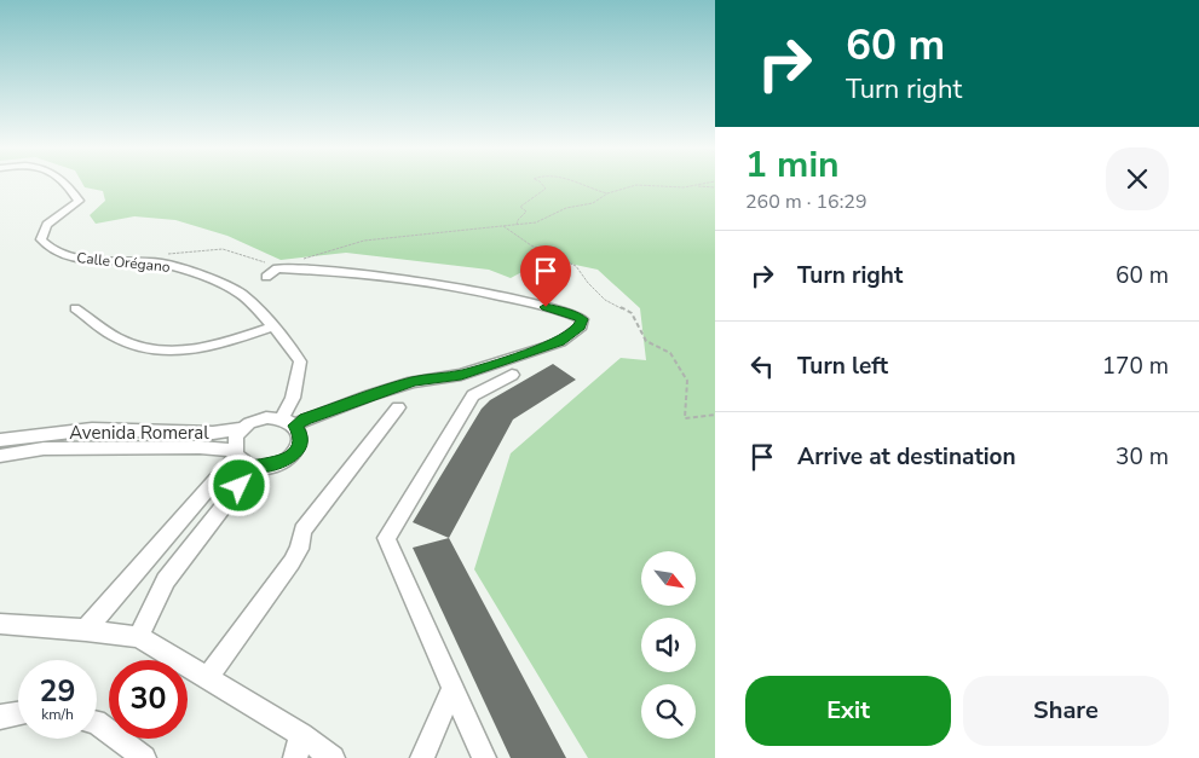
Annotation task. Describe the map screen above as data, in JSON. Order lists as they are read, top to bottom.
{
  "streets": {
    "street": ["Calle Orégano", "Avenida Romeral"]
  },
  "crossings": [
    ["Calle Orégano", "Avenida Romeral"]
  ],
  "north": "bottom right",
  "page": {
    "turn": ["60 m", "Turn right"],
    "heading": ["1 min", "260 m · 16:29"],
    "list": [
      {
        "name": "Turn right",
        "value": "60 m"
      },
      {
        "name": "Turn left",
        "value": "170 m"
      },
      {
        "name": "Arrive at destination",
        "value": "30 m"
      }
    ],
    "speed": "29 km/h",
    "limit": "30",
    "buttons": ["Exit", "Share"]
  }
}
